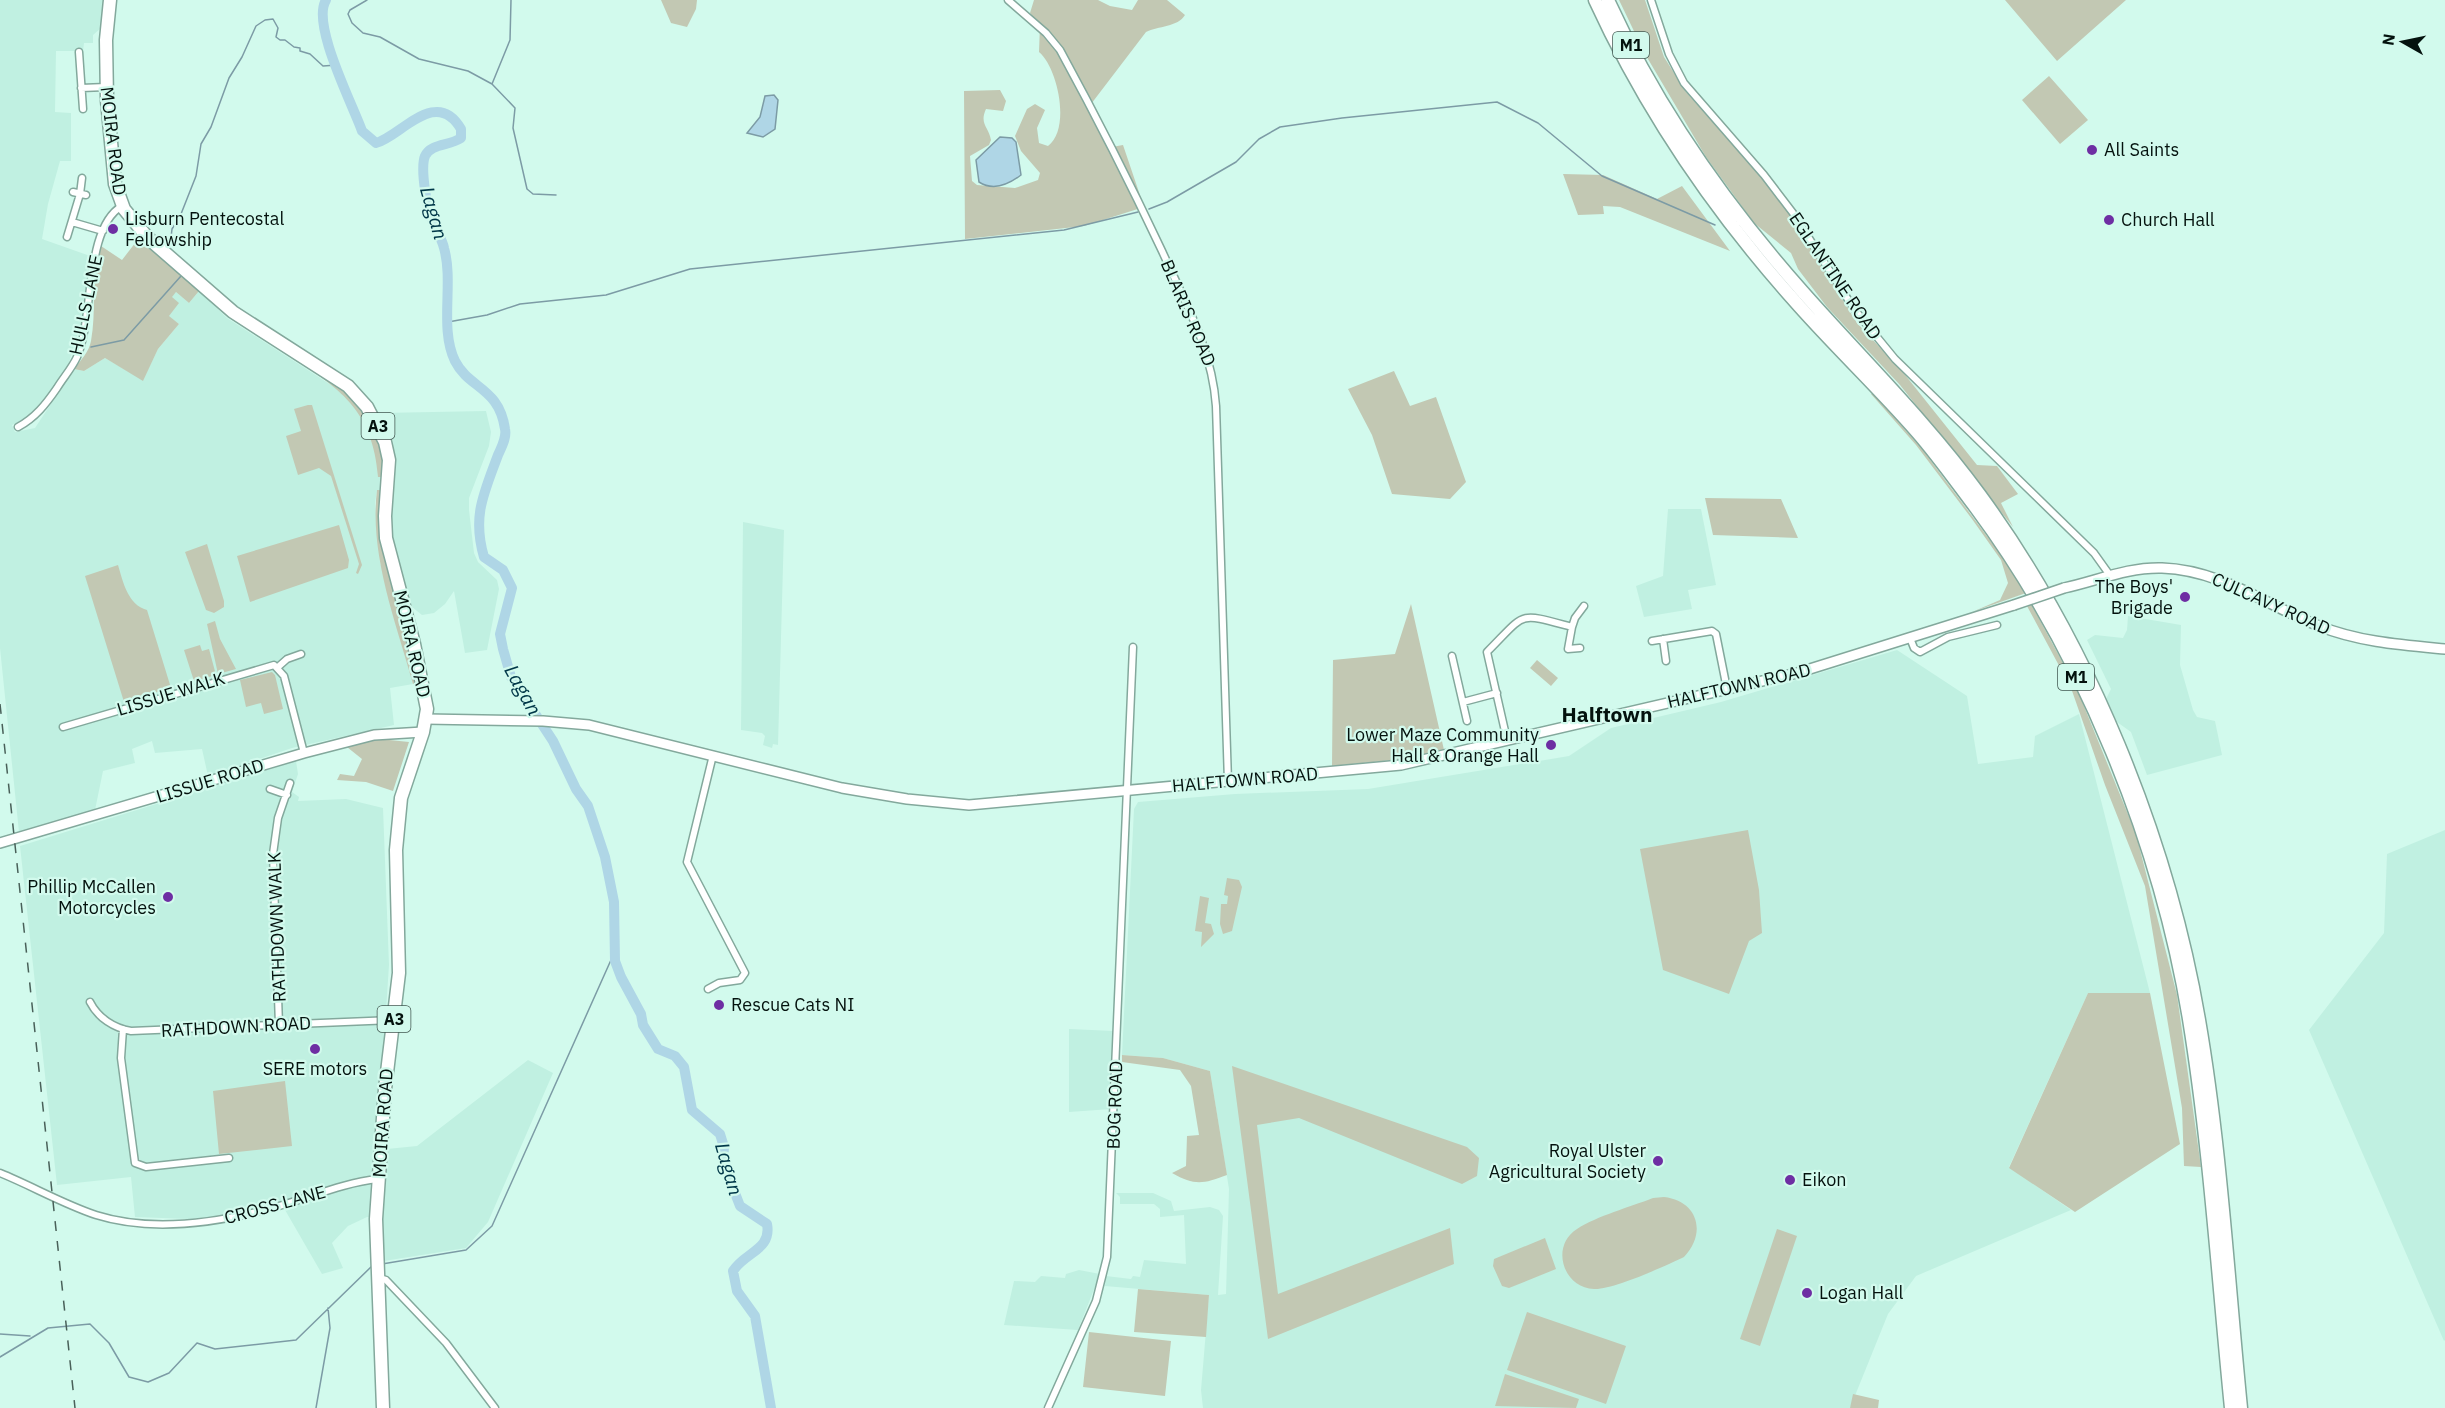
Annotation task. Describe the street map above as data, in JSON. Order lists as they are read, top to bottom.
{
  "streets": {
    "highway": ["M1", "MOIRA ROAD", "A3"],
    "street": [
      "EGLANTINE ROAD",
      "HULLS LANE",
      "BLARIS ROAD",
      "CULCAVY ROAD",
      "HALFTOWN ROAD",
      "LISSUE WALK",
      "LISSUE ROAD",
      "RATHDOWN WALK",
      "RATHDOWN ROAD",
      "BOG ROAD",
      "CROSS LANE"
    ]
  },
  "crossings": [
    ["MOIRA ROAD", "HULLS LANE"],
    ["MOIRA ROAD", "HALFTOWN ROAD"],
    ["MOIRA ROAD", "LISSUE ROAD"],
    ["MOIRA ROAD", "RATHDOWN ROAD"],
    ["MOIRA ROAD", "CROSS LANE"],
    ["EGLANTINE ROAD", "CULCAVY ROAD"],
    ["BLARIS ROAD", "HALFTOWN ROAD"],
    ["CULCAVY ROAD", "HALFTOWN ROAD"],
    ["HALFTOWN ROAD", "BOG ROAD"],
    ["RATHDOWN WALK", "RATHDOWN ROAD"]
  ],
  "districts": ["Halftown"],
  "water": ["Lagan"],
  "places": [
    "All Saints",
    "Church Hall",
    "Lisburn Pentecostal Fellowship",
    "The Boys' Brigade",
    "Lower Maze Community Hall & Orange Hall",
    "Phillip McCallen Motorcycles",
    "Rescue Cats NI",
    "SERE motors",
    "Royal Ulster Agricultural Society",
    "Eikon",
    "Logan Hall"
  ],
  "north": "left"
}
